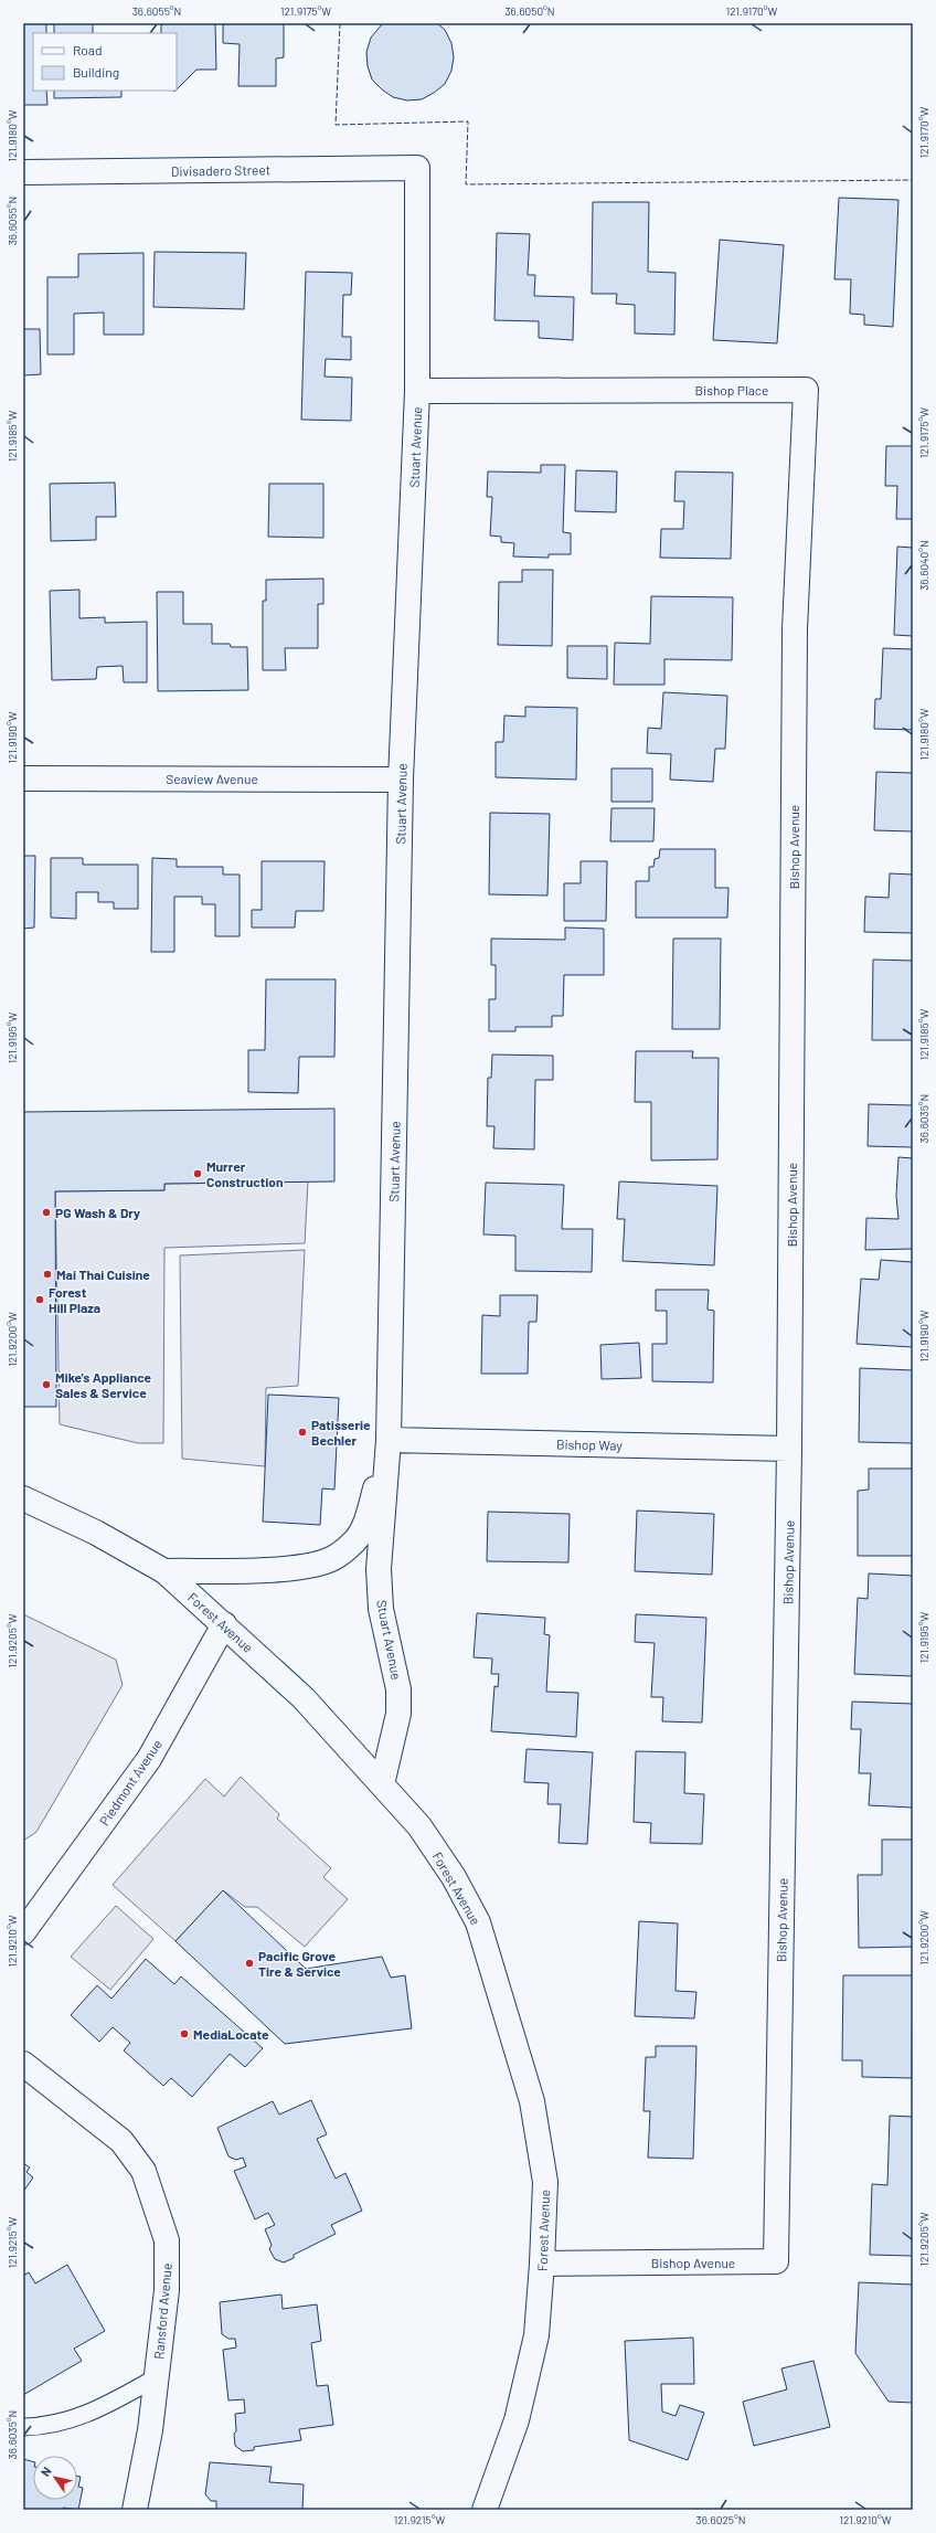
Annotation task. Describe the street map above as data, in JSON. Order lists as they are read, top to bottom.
{
  "streets": {
    "street": [
      "Divisadero Street",
      "Bishop Place",
      "Stuart Avenue",
      "Seaview Avenue",
      "Bishop Avenue",
      "Bishop Way",
      "Forest Avenue",
      "Piedmont Avenue",
      "Ransford Avenue"
    ]
  },
  "crossings": [
    ["Divisadero Street", "Stuart Avenue"],
    ["Bishop Place", "Stuart Avenue"],
    ["Bishop Place", "Bishop Avenue"],
    ["Stuart Avenue", "Seaview Avenue"],
    ["Stuart Avenue", "Bishop Way"],
    ["Stuart Avenue", "Forest Avenue"],
    ["Bishop Avenue", "Bishop Way"],
    ["Bishop Avenue", "Forest Avenue"],
    ["Forest Avenue", "Piedmont Avenue"]
  ],
  "places": [
    "Murrer Construction",
    "PG Wash & Dry",
    "Mai Thai Cuisine",
    "Forest Hill Plaza",
    "Mike's Appliance Sales & Service",
    "Patisserie Bechler",
    "Pacific Grove Tire & Service",
    "MediaLocate"
  ],
  "legend": ["Road", "Building"],
  "north": "top left",
  "coordinates": [
    "36.6055°N",
    "121.9175°W",
    "36.6050°N",
    "121.9170°W",
    "121.9180°W",
    "121.9185°W",
    "36.6040°N",
    "121.9190°W",
    "121.9195°W",
    "36.6035°N",
    "121.9200°W",
    "121.9205°W",
    "121.9210°W",
    "121.9215°W",
    "36.6025°N"
  ]
}
